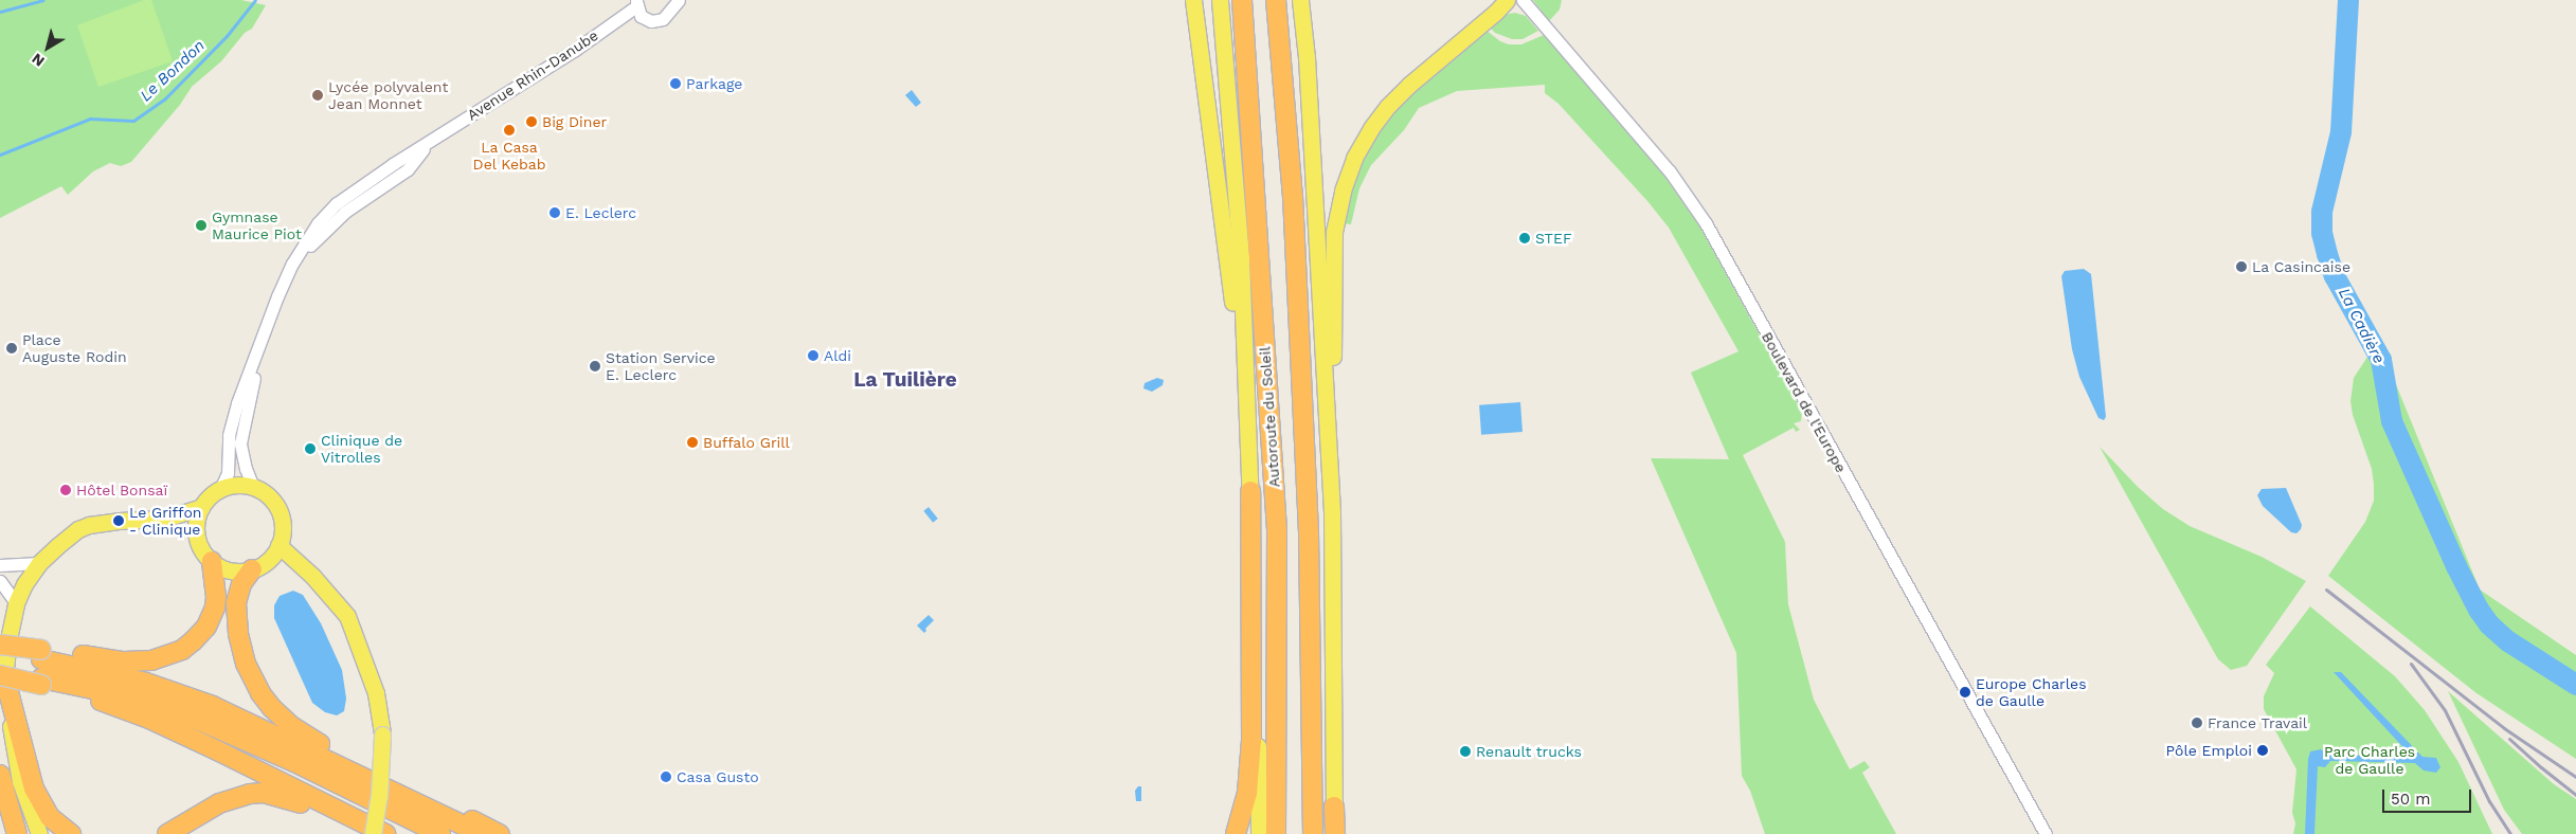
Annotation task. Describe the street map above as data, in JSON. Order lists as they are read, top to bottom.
{
  "streets": {
    "highway": ["Autoroute du Soleil"],
    "street": ["Avenue Rhin-Danube", "Boulevard de l'Europe"]
  },
  "districts": ["La Tuilière"],
  "water": ["Le Bondon", "La Cadière"],
  "parks": ["Parc Charles de Gaulle"],
  "places": [
    "Parkage",
    "Lycée polyvalent Jean Monnet",
    "Big Diner",
    "La Casa Del Kebab",
    "E. Leclerc",
    "Gymnase Maurice Piot",
    "STEF",
    "La Casincaise",
    "Place Auguste Rodin",
    "Aldi",
    "Station Service E. Leclerc",
    "Buffalo Grill",
    "Clinique de Vitrolles",
    "Hôtel Bonsaï",
    "Le Griffon - Clinique",
    "Europe Charles de Gaulle",
    "France Travail",
    "Pôle Emploi",
    "Renault trucks",
    "Casa Gusto"
  ],
  "scale_bar": "50 m",
  "north": "bottom left"
}
